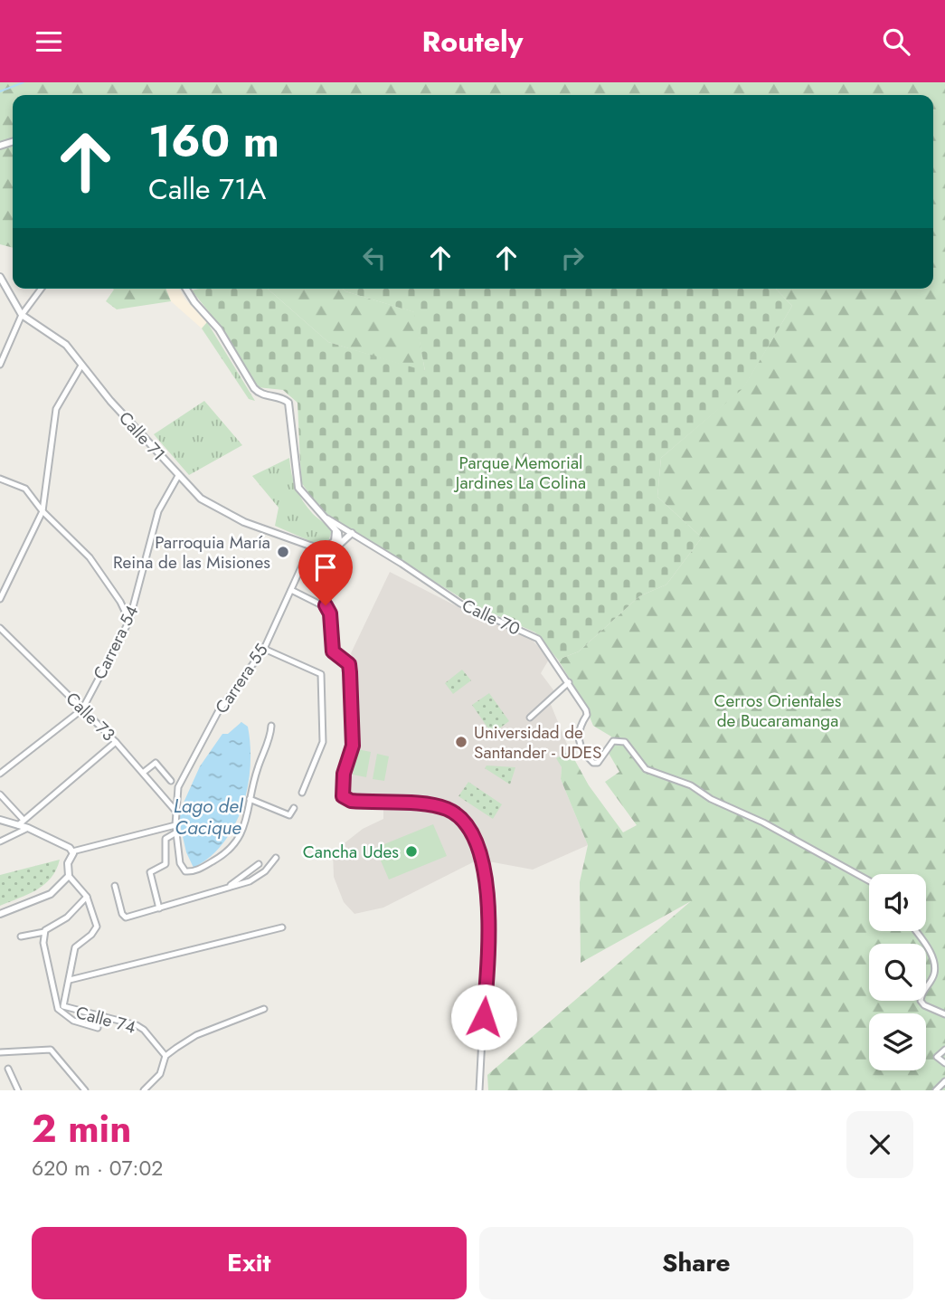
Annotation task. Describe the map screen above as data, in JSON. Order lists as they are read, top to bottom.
{
  "streets": {
    "street": [
      "Calle 71",
      "Calle 70",
      "Carrera 54",
      "Carrera 55",
      "Calle 73",
      "Calle 74"
    ]
  },
  "crossings": [
    ["Calle 71", "Carrera 54"],
    ["Calle 71", "Carrera 55"],
    ["Carrera 54", "Calle 73"],
    ["Carrera 55", "Calle 73"]
  ],
  "water": ["Lago del Cacique"],
  "parks": ["Parque Memorial Jardines La Colina", "Cerros Orientales de Bucaramanga"],
  "places": ["Parroquia María Reina de las Misiones", "Universidad de Santander - UDES", "Cancha Udes"],
  "page": {
    "header": "Routely",
    "turn": ["160 m", "Calle 71A"],
    "heading": ["2 min", "620 m · 07:02"],
    "buttons": ["Exit", "Share"]
  }
}
